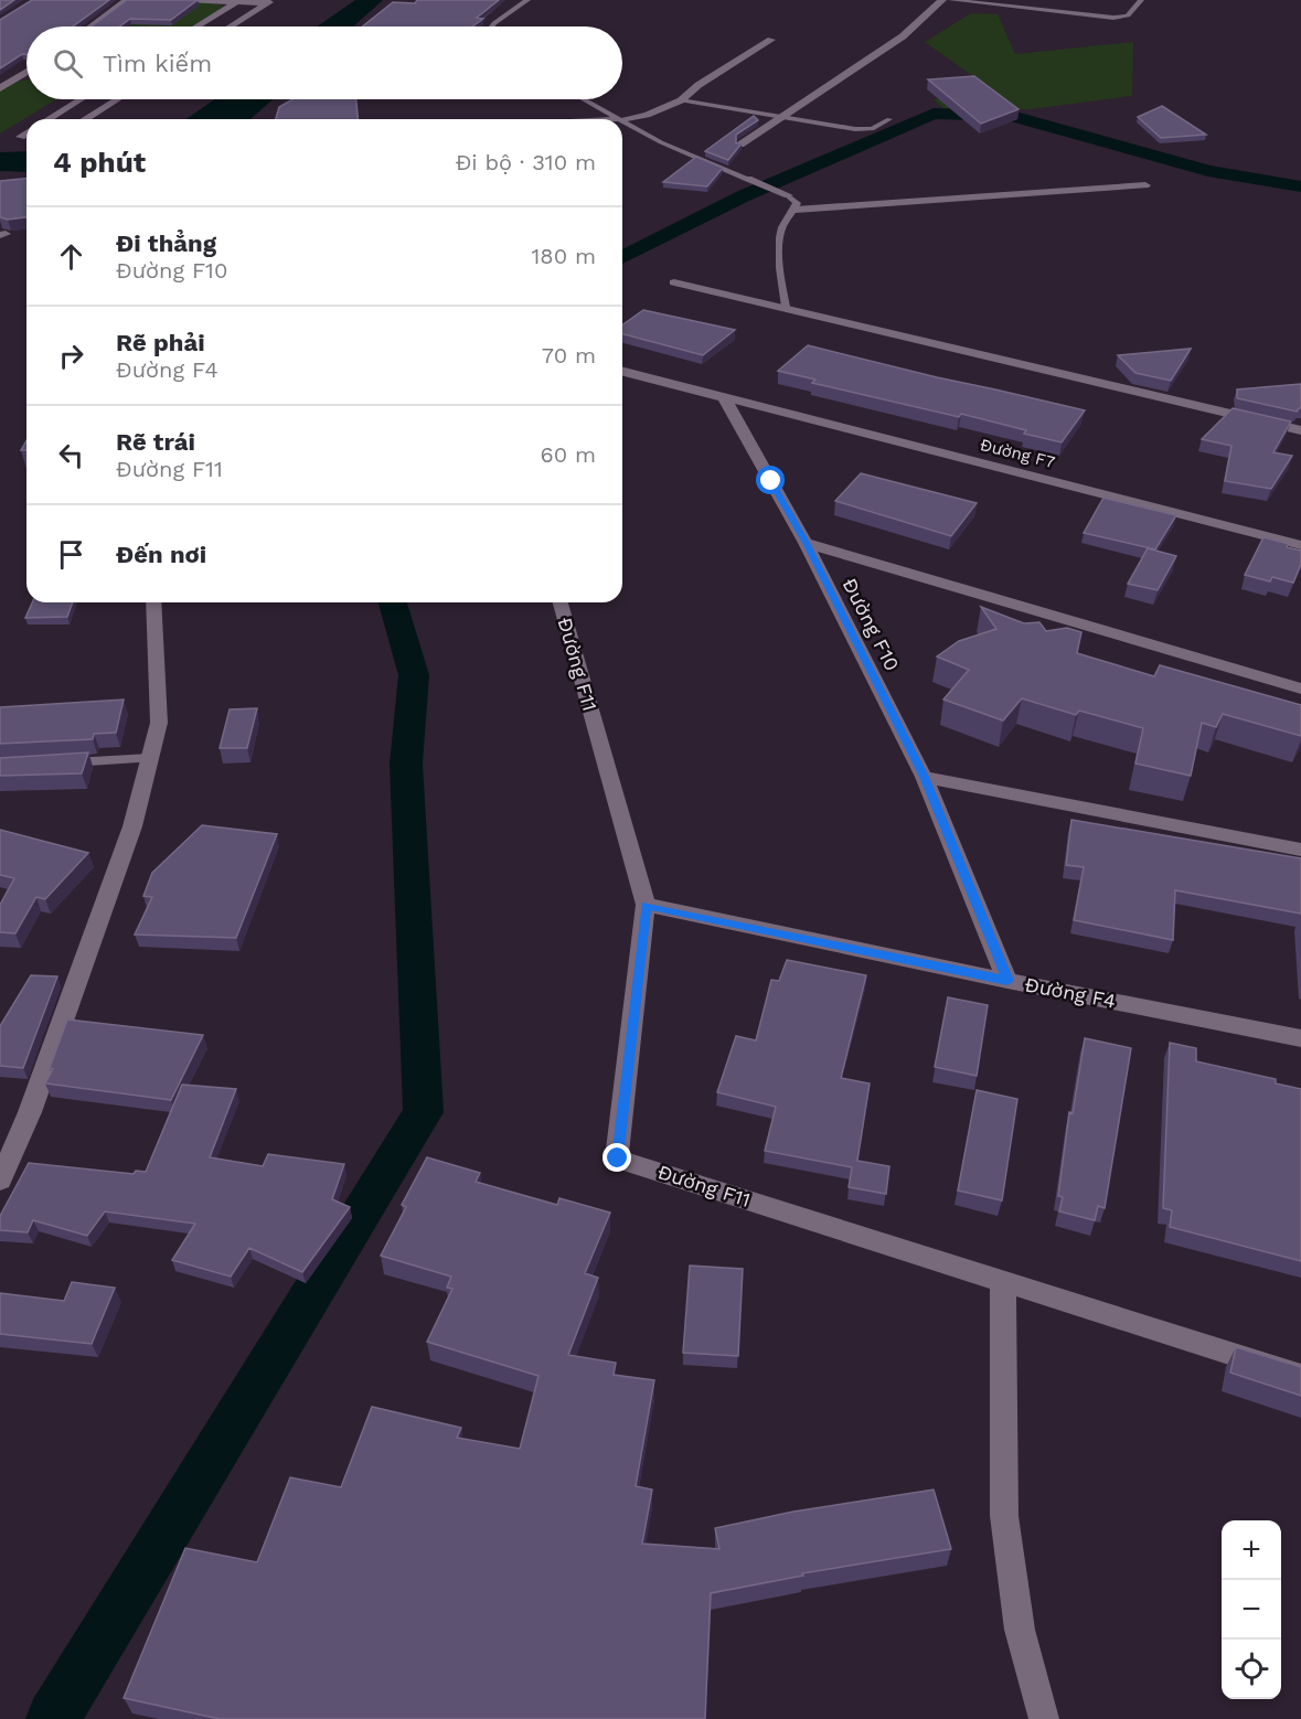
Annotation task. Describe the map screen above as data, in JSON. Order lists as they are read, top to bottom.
{
  "streets": {
    "street": [
      "Đường F7",
      "Đường F10",
      "Đường F11",
      "Đường F4"
    ]
  },
  "crossings": [
    ["Đường F7", "Đường F10"],
    ["Đường F10", "Đường F4"],
    ["Đường F11", "Đường F4"]
  ],
  "page": {
    "search": "Tìm kiếm",
    "heading": ["4 phút", "Đi bộ · 310 m"],
    "list": [
      ["Đi thẳng", "Đường F10", "180 m"],
      ["Rẽ phải", "Đường F4", "70 m"],
      ["Rẽ trái", "Đường F11", "60 m"],
      "Đến nơi"
    ],
    "map_buttons": ["+", "−"]
  }
}
